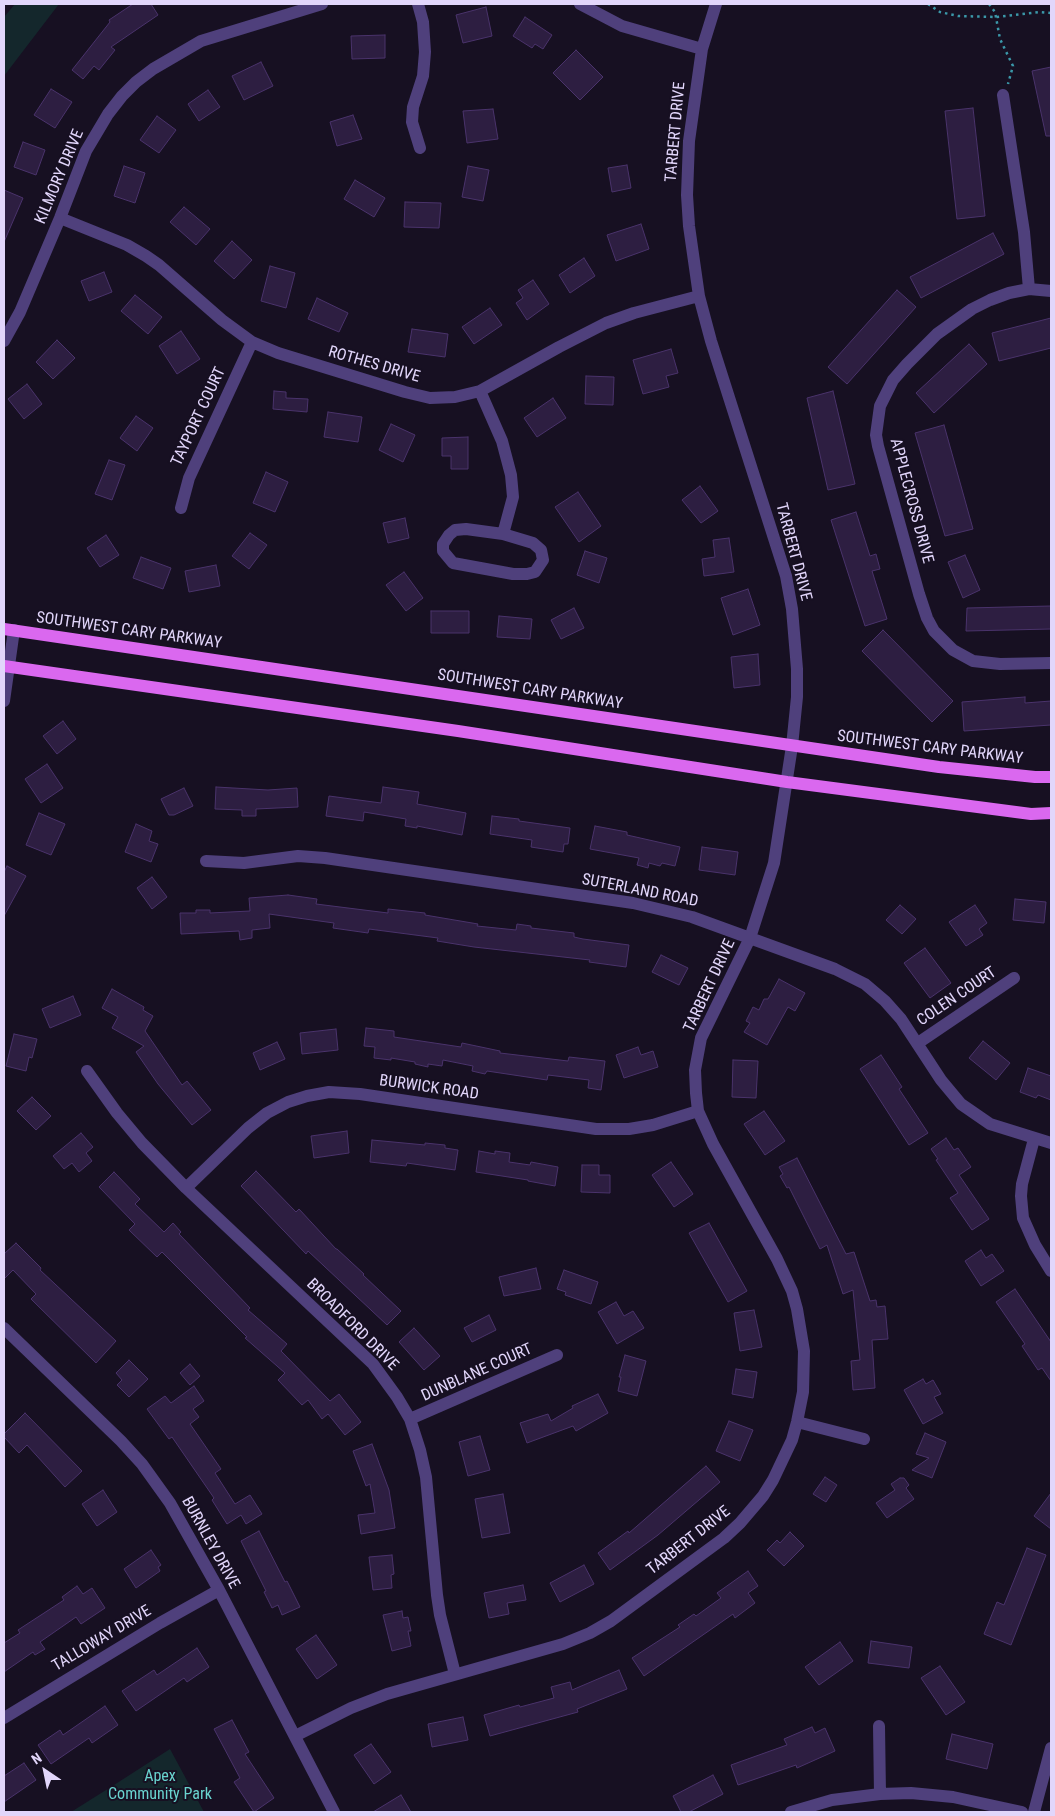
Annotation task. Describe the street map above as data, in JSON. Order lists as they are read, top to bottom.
{
  "streets": {
    "main road": ["SOUTHWEST CARY PARKWAY"],
    "street": [
      "TARBERT DRIVE",
      "KILMORY DRIVE",
      "ROTHES DRIVE",
      "TAYPORT COURT",
      "APPLECROSS DRIVE",
      "SUTERLAND ROAD",
      "COLEN COURT",
      "BURWICK ROAD",
      "BROADFORD DRIVE",
      "DUNBLANE COURT",
      "BURNLEY DRIVE",
      "TALLOWAY DRIVE"
    ]
  },
  "crossings": [
    ["TARBERT DRIVE", "ROTHES DRIVE"],
    ["TARBERT DRIVE", "SOUTHWEST CARY PARKWAY"],
    ["TARBERT DRIVE", "SUTERLAND ROAD"],
    ["TARBERT DRIVE", "BURWICK ROAD"],
    ["TARBERT DRIVE", "BROADFORD DRIVE"],
    ["TARBERT DRIVE", "BURNLEY DRIVE"],
    ["KILMORY DRIVE", "ROTHES DRIVE"],
    ["ROTHES DRIVE", "TAYPORT COURT"],
    ["SUTERLAND ROAD", "COLEN COURT"],
    ["BURWICK ROAD", "BROADFORD DRIVE"],
    ["BROADFORD DRIVE", "DUNBLANE COURT"],
    ["BURNLEY DRIVE", "TALLOWAY DRIVE"]
  ],
  "parks": ["Apex Community Park"],
  "north": "top left"
}
